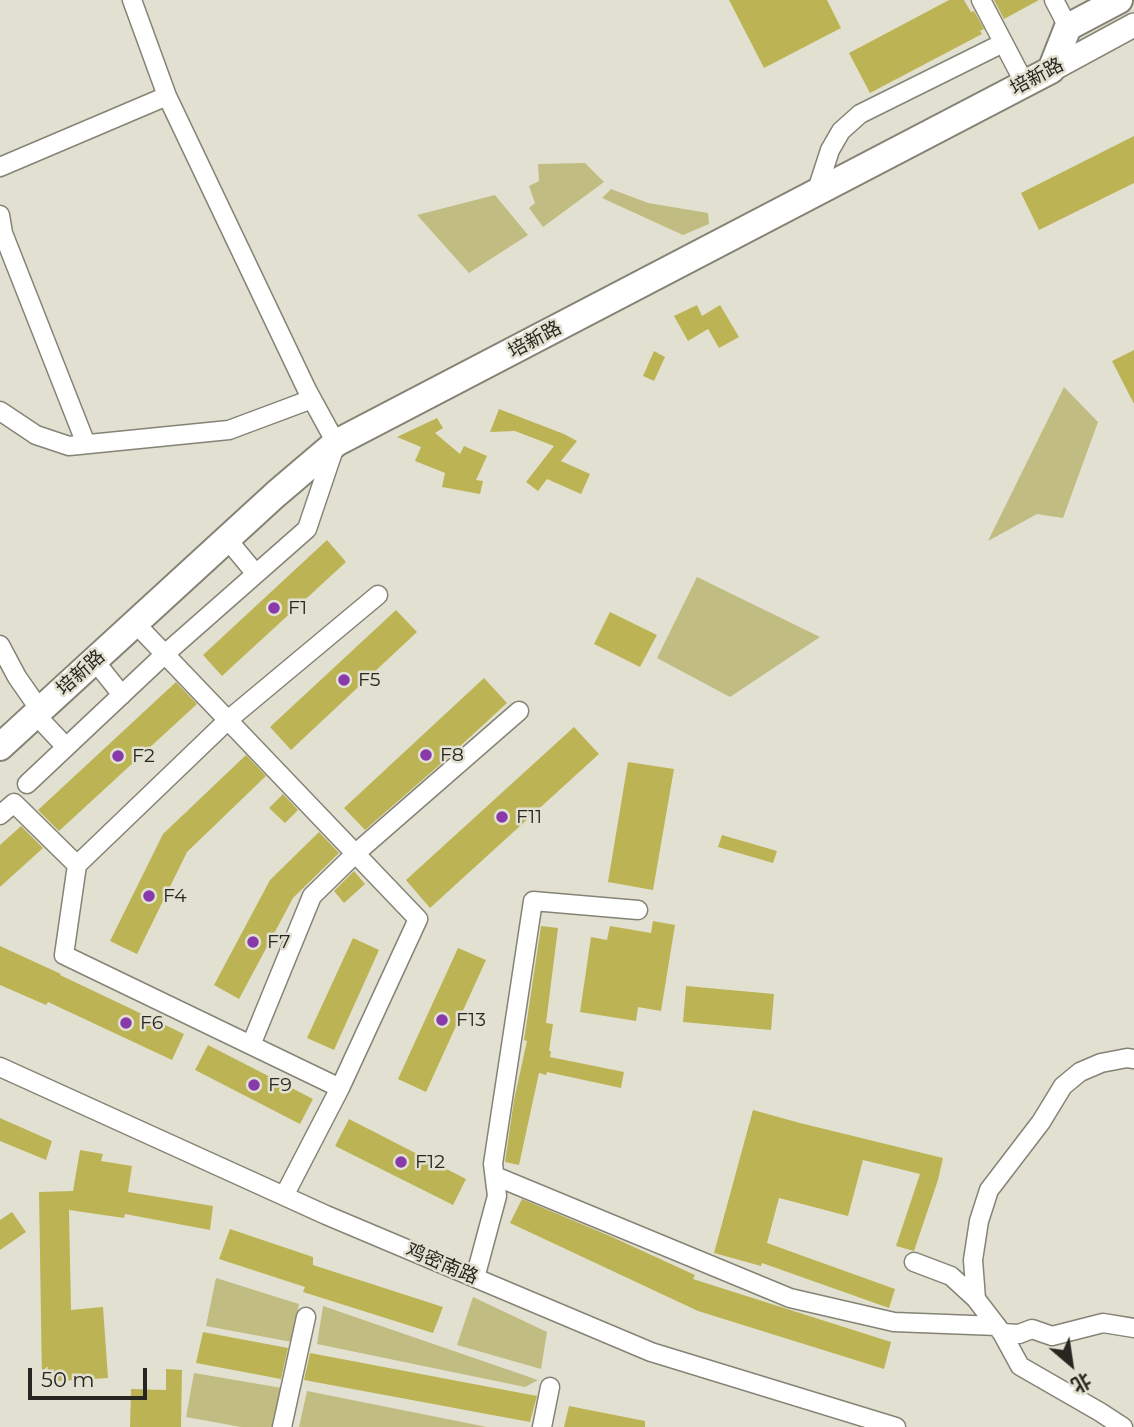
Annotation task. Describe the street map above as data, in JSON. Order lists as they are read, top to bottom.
{
  "streets": {
    "highway": ["培新路"],
    "street": ["鸡密南路"]
  },
  "places": [
    "F1",
    "F5",
    "F8",
    "F2",
    "F11",
    "F4",
    "F7",
    "F13",
    "F6",
    "F9",
    "F12"
  ],
  "scale_bar": "50 m",
  "north": "bottom right"
}
